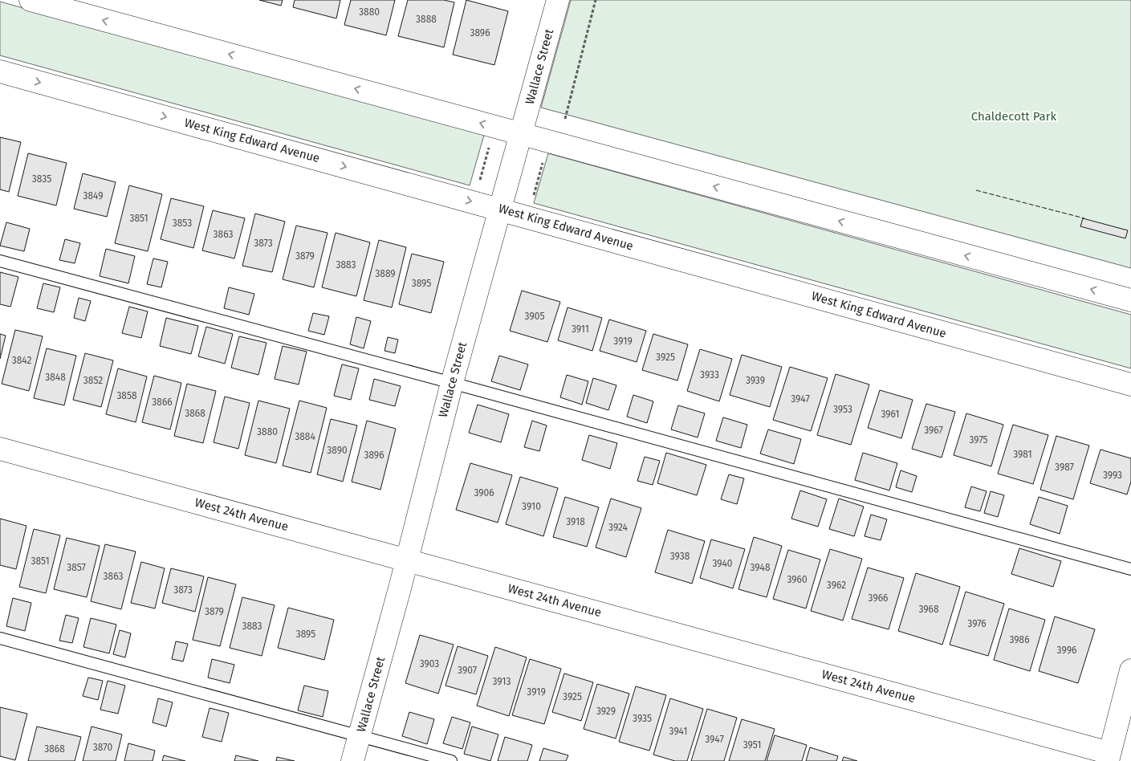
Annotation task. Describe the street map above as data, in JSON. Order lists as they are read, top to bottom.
{
  "streets": {
    "street": ["Wallace Street", "West King Edward Avenue", "West 24th Avenue"]
  },
  "crossings": [
    ["Wallace Street", "West King Edward Avenue"],
    ["Wallace Street", "West 24th Avenue"]
  ],
  "parks": ["Chaldecott Park"],
  "house_numbers": [
    "3880",
    "3888",
    "3896",
    "3835",
    "3849",
    "3851",
    "3853",
    "3863",
    "3873",
    "3879",
    "3883",
    "3889",
    "3895",
    "3905",
    "3911",
    "3919",
    "3925",
    "3842",
    "3933",
    "3848",
    "3852",
    "3939",
    "3858",
    "3947",
    "3866",
    "3953",
    "3868",
    "3961",
    "3967",
    "3880",
    "3884",
    "3975",
    "3890",
    "3981",
    "3896",
    "3987",
    "3993",
    "3906",
    "3910",
    "3918",
    "3924",
    "3938",
    "3851",
    "3940",
    "3857",
    "3948",
    "3863",
    "3960",
    "3962",
    "3873",
    "3966",
    "3968",
    "3879",
    "3976",
    "3883",
    "3895",
    "3986",
    "3996",
    "3903",
    "3907",
    "3913",
    "3919",
    "3925",
    "3929",
    "3935",
    "3941",
    "3947",
    "3951",
    "3870",
    "3868"
  ]
}
